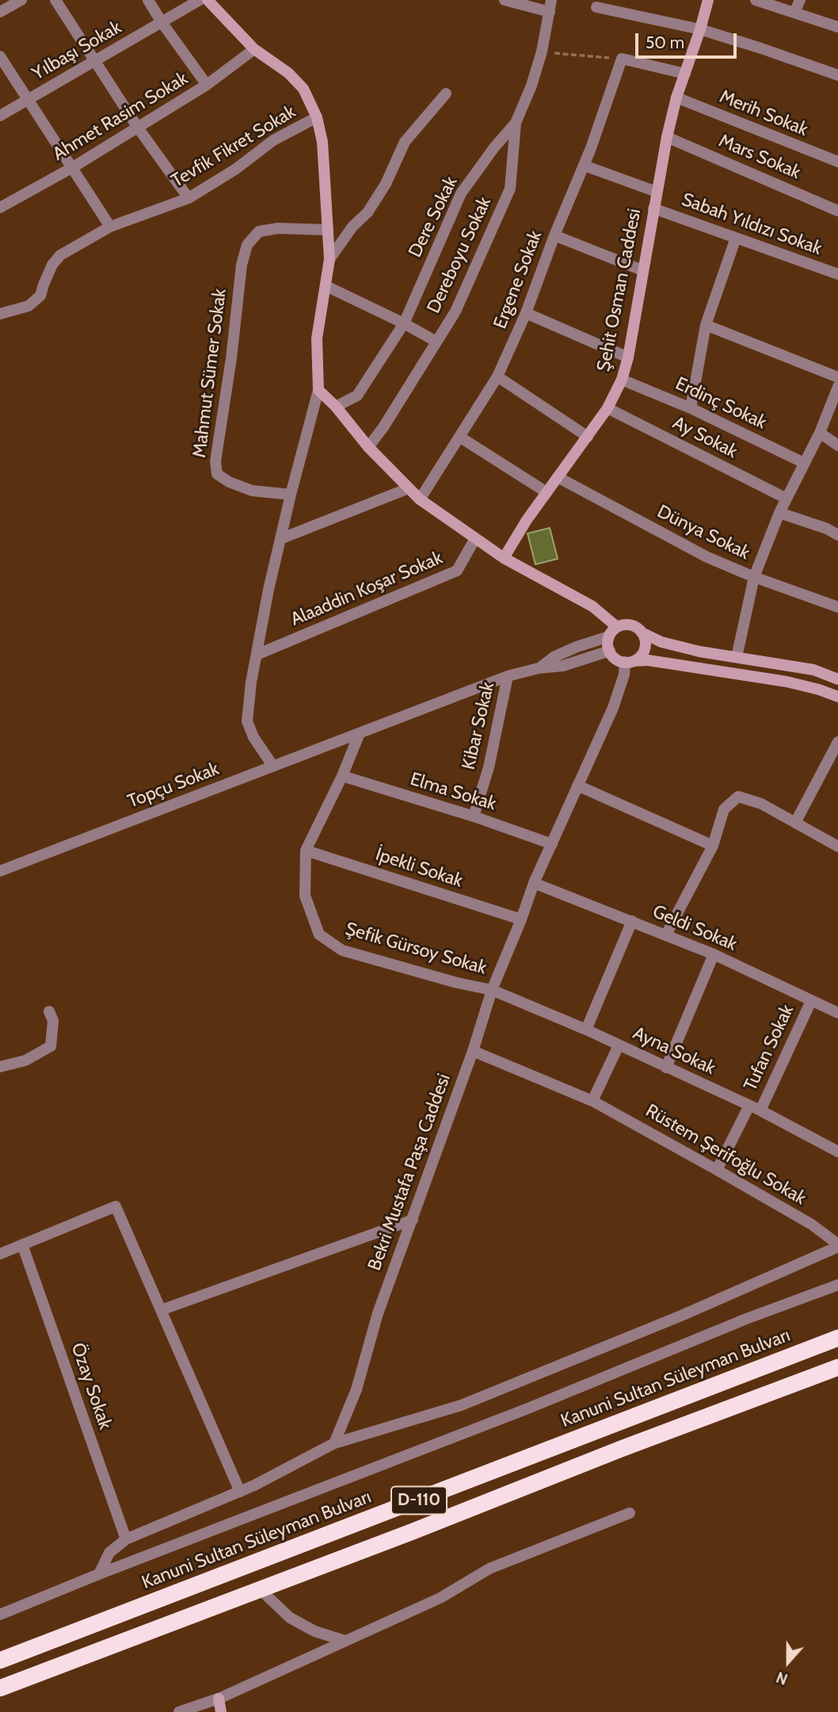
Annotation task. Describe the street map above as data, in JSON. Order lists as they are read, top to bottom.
{
  "streets": {
    "highway": ["Kanuni Sultan Süleyman Bulvarı", "D-110"],
    "street": [
      "Yılbaşı Sokak",
      "Merih Sokak",
      "Ahmet Rasim Sokak",
      "Tevfik Fikret Sokak",
      "Mars Sokak",
      "Dere Sokak",
      "Sabah Yıldızı Sokak",
      "Dereboyu Sokak",
      "Ergene Sokak",
      "Şehit Osman Caddesi",
      "Mahmut Sümer Sokak",
      "Erdinç Sokak",
      "Ay Sokak",
      "Dünya Sokak",
      "Alaaddin Koşar Sokak",
      "Kibar Sokak",
      "Topçu Sokak",
      "Elma Sokak",
      "İpekli Sokak",
      "Geldi Sokak",
      "Şefik Gürsoy Sokak",
      "Tufan Sokak",
      "Ayna Sokak",
      "Rüstem Şerifoğlu Sokak",
      "Bekri Mustafa Paşa Caddesi",
      "Özay Sokak"
    ]
  },
  "crossings": [
    ["Merih Sokak", "Şehit Osman Caddesi"],
    ["Mars Sokak", "Şehit Osman Caddesi"],
    ["Dere Sokak", "Dereboyu Sokak"],
    ["Sabah Yıldızı Sokak", "Şehit Osman Caddesi"],
    ["Şehit Osman Caddesi", "Erdinç Sokak"],
    ["Şehit Osman Caddesi", "Ay Sokak"],
    ["Şehit Osman Caddesi", "Dünya Sokak"],
    ["Kibar Sokak", "Topçu Sokak"],
    ["Kibar Sokak", "Elma Sokak"],
    ["Topçu Sokak", "Bekri Mustafa Paşa Caddesi"],
    ["Elma Sokak", "Bekri Mustafa Paşa Caddesi"],
    ["İpekli Sokak", "Şefik Gürsoy Sokak"],
    ["İpekli Sokak", "Bekri Mustafa Paşa Caddesi"],
    ["Geldi Sokak", "Tufan Sokak"],
    ["Geldi Sokak", "Bekri Mustafa Paşa Caddesi"],
    ["Şefik Gürsoy Sokak", "Ayna Sokak"],
    ["Şefik Gürsoy Sokak", "Bekri Mustafa Paşa Caddesi"],
    ["Tufan Sokak", "Ayna Sokak"],
    ["Tufan Sokak", "Rüstem Şerifoğlu Sokak"],
    ["Ayna Sokak", "Bekri Mustafa Paşa Caddesi"],
    ["Rüstem Şerifoğlu Sokak", "Bekri Mustafa Paşa Caddesi"]
  ],
  "scale_bar": "50 m",
  "north": "bottom"
}
